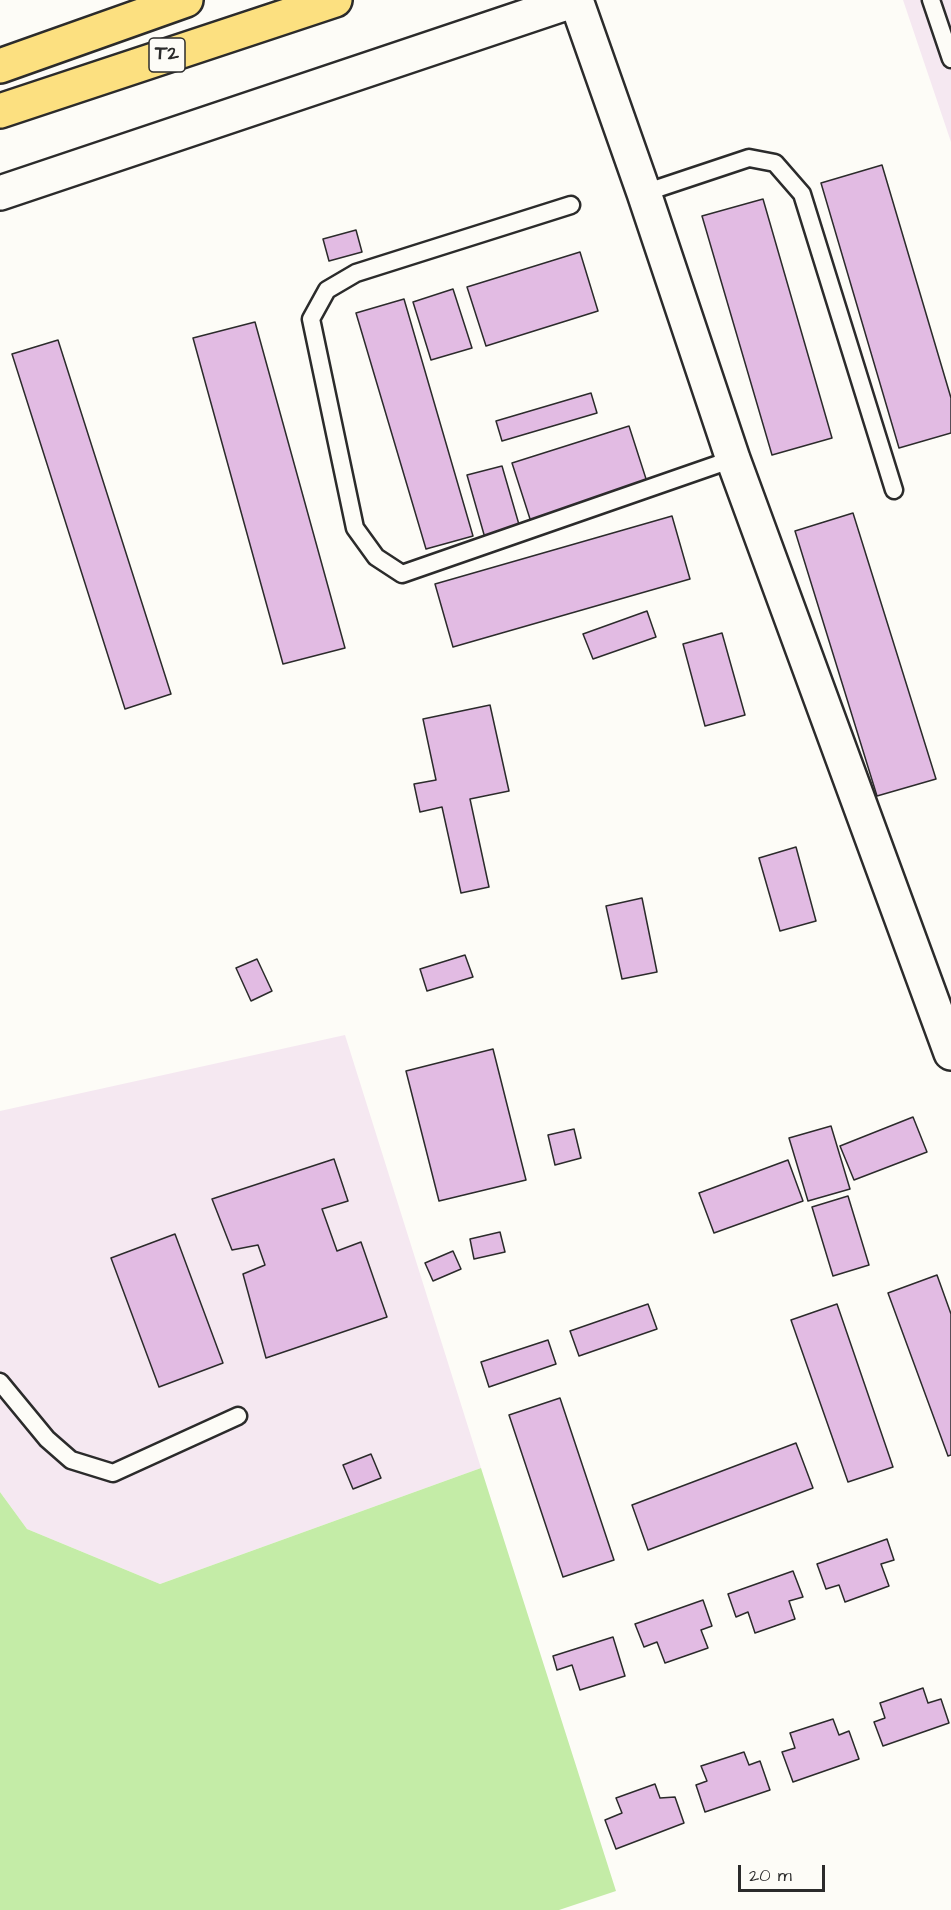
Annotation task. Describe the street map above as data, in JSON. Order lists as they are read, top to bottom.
{
  "streets": {
    "main road": ["T2"]
  },
  "scale_bar": "20 m"
}
